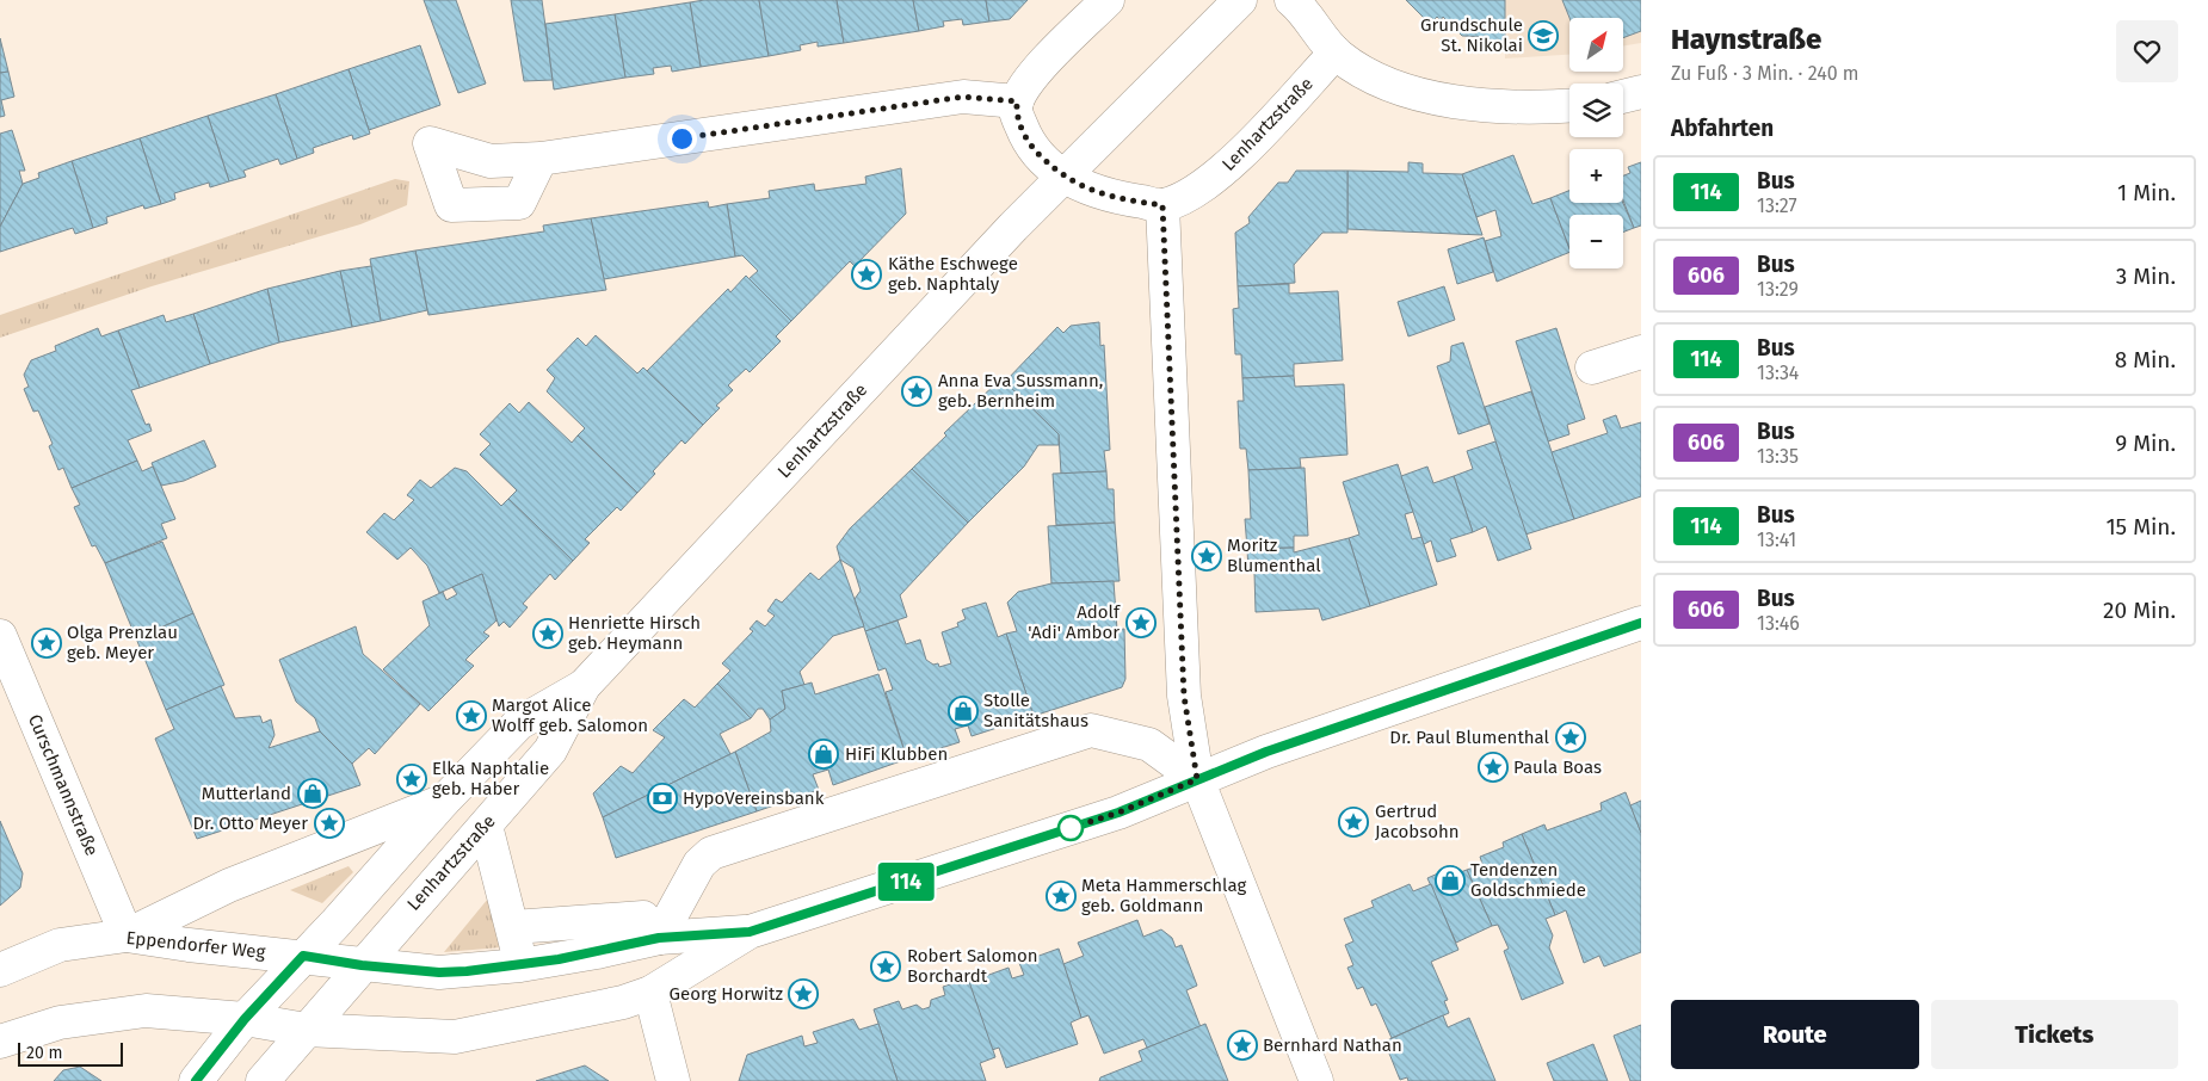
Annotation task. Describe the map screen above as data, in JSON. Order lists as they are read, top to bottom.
{
  "streets": {
    "street": ["Lenhartzstraße", "Curschmannstraße", "Eppendorfer Weg"]
  },
  "crossings": [
    ["Lenhartzstraße", "Eppendorfer Weg"],
    ["Curschmannstraße", "Eppendorfer Weg"]
  ],
  "places": {
    "school or university": ["Grundschule St. Nikolai"],
    "place": [
      "Käthe Eschwege geb. Naphtaly",
      "Anna Eva Sussmann, geb. Bernheim",
      "Moritz Blumenthal",
      "Adolf 'Adi' Ambor",
      "Henriette Hirsch geb. Heymann",
      "Olga Prenzlau geb. Meyer",
      "Margot Alice Wolff geb. Salomon",
      "Dr. Paul Blumenthal",
      "Paula Boas",
      "Elka Naphtalie geb. Haber",
      "Gertrud Jacobsohn",
      "Dr. Otto Meyer",
      "Meta Hammerschlag geb. Goldmann",
      "Robert Salomon Borchardt",
      "Georg Horwitz",
      "Bernhard Nathan"
    ],
    "shop": [
      "Stolle Sanitätshaus",
      "HiFi Klubben",
      "Mutterland",
      "Tendenzen Goldschmiede"
    ],
    "bank": ["HypoVereinsbank"]
  },
  "lines": ["bus line 114"],
  "scale_bar": "20 m",
  "north": "top right",
  "page": {
    "on_map": "114",
    "heading": [
      ["Haynstraße", "Zu Fuß · 3 Min. · 240 m"],
      "Abfahrten"
    ],
    "map_buttons": ["+", "−"],
    "list": [
      {
        "mark": "114",
        "name": "Bus",
        "note": "13:27",
        "value": "1 Min."
      },
      {
        "mark": "606",
        "name": "Bus",
        "note": "13:29",
        "value": "3 Min."
      },
      {
        "mark": "114",
        "name": "Bus",
        "note": "13:34",
        "value": "8 Min."
      },
      {
        "mark": "606",
        "name": "Bus",
        "note": "13:35",
        "value": "9 Min."
      },
      {
        "mark": "114",
        "name": "Bus",
        "note": "13:41",
        "value": "15 Min."
      },
      {
        "mark": "606",
        "name": "Bus",
        "note": "13:46",
        "value": "20 Min."
      }
    ],
    "buttons": ["Route", "Tickets"],
    "scale": "20 m"
  }
}
